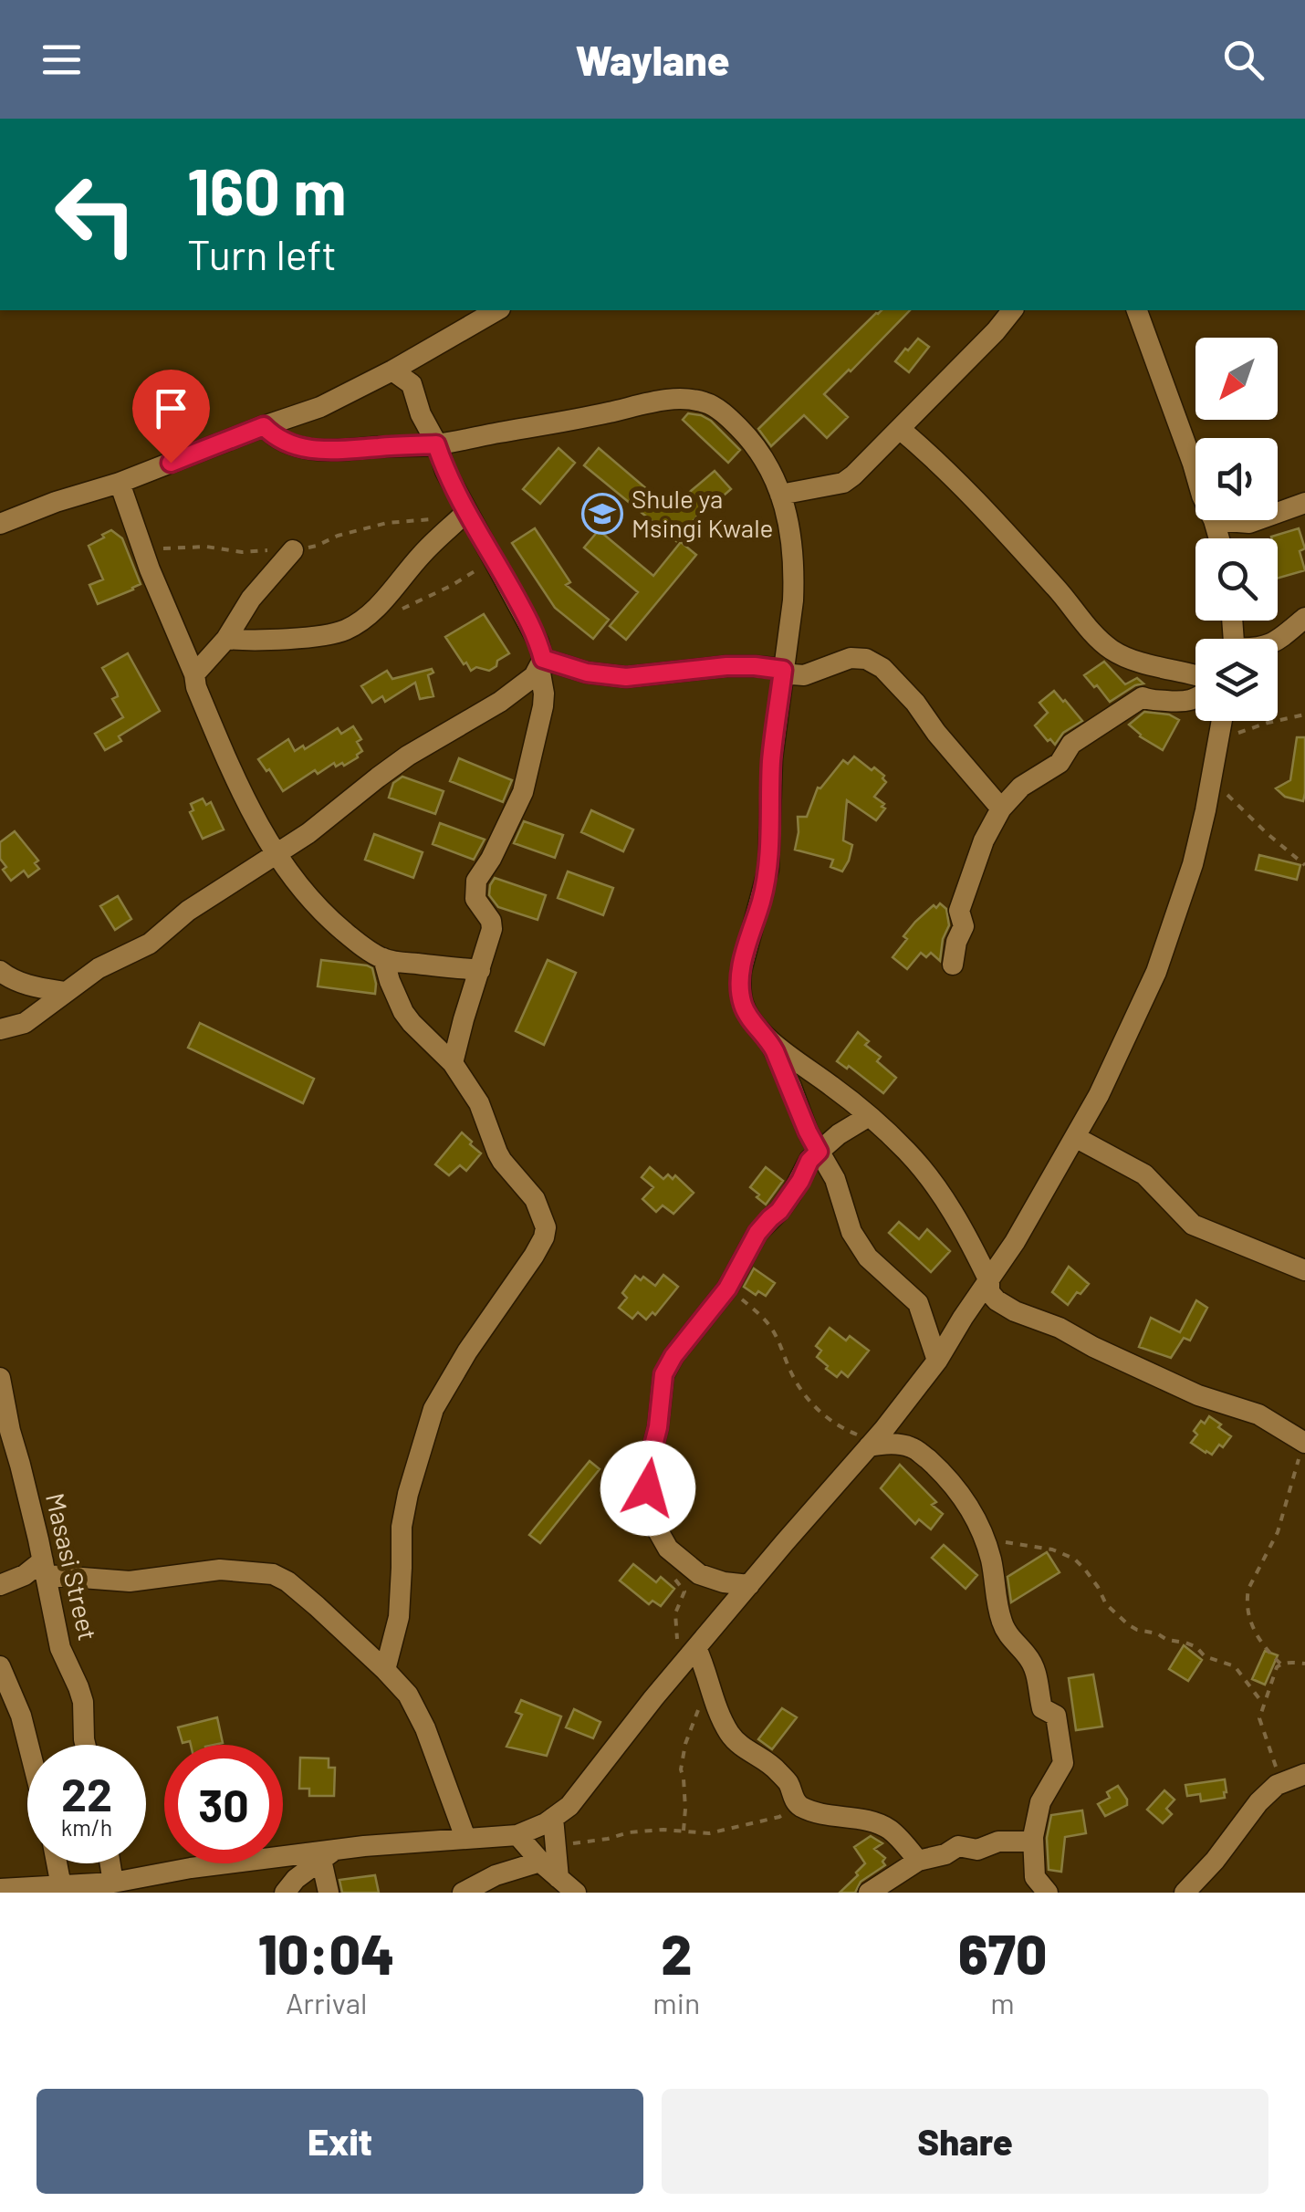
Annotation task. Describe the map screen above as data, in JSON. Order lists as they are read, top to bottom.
{
  "streets": {
    "street": ["Masasi Street"]
  },
  "places": {
    "school or university": ["Shule ya Msingi Kwale"]
  },
  "north": "bottom left",
  "page": {
    "header": "Waylane",
    "turn": ["160 m", "Turn left"],
    "speed": "22 km/h",
    "limit": "30",
    "eta": [
      "10:04",
      "Arrival",
      "2",
      "min",
      "670",
      "m"
    ],
    "buttons": ["Exit", "Share"]
  }
}
